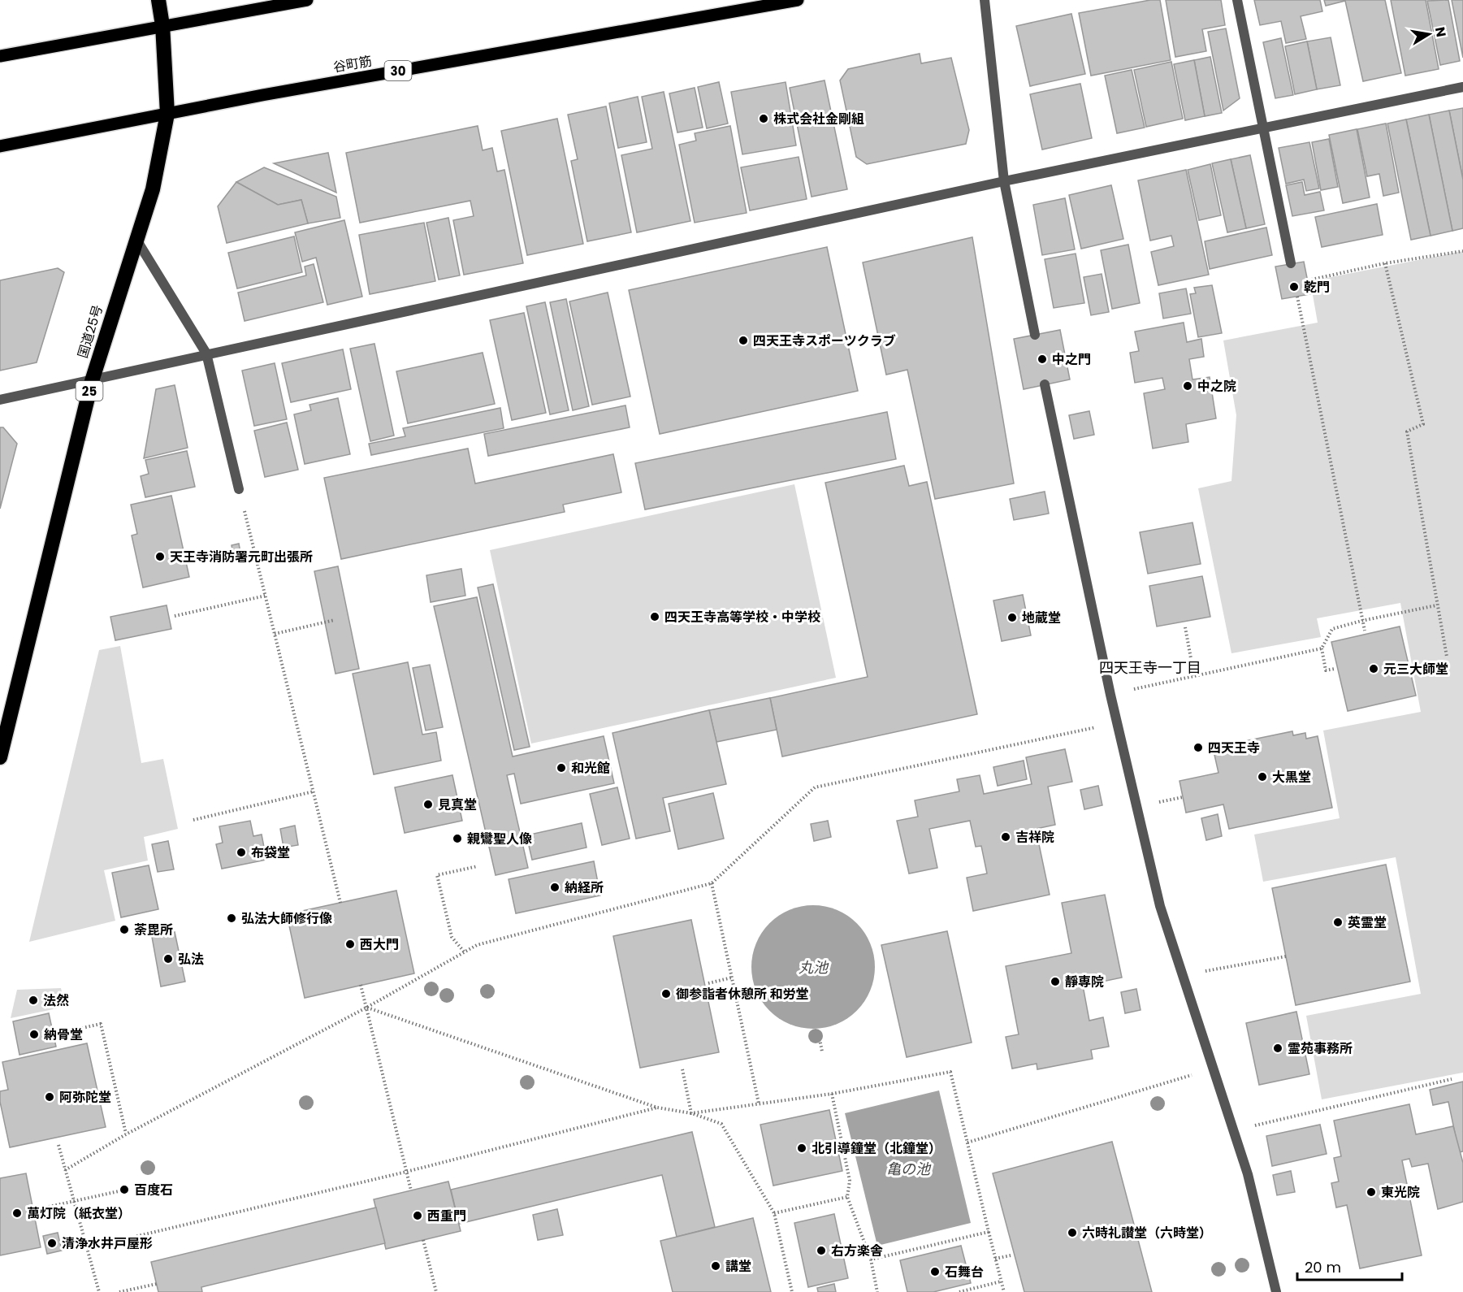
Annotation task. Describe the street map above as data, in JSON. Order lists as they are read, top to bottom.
{
  "streets": {
    "highway": ["国道25号", "25"],
    "main road": ["谷町筋", "30"]
  },
  "crossings": [
    ["谷町筋", "国道25号"]
  ],
  "districts": ["四天王寺一丁目"],
  "water": ["丸池", "亀の池"],
  "places": [
    "株式会社金剛組",
    "乾門",
    "四天王寺スポーツクラブ",
    "中之門",
    "中之院",
    "天王寺消防署元町出張所",
    "四天王寺高等学校・中学校",
    "地蔵堂",
    "元三大師堂",
    "四天王寺",
    "和光館",
    "大黒堂",
    "見真堂",
    "吉祥院",
    "親鸞聖人像",
    "布袋堂",
    "納経所",
    "弘法大師修行像",
    "英霊堂",
    "荼毘所",
    "西大門",
    "弘法",
    "靜専院",
    "御参詣者休憩所 和労堂",
    "法然",
    "納骨堂",
    "霊苑事務所",
    "阿弥陀堂",
    "北引導鐘堂（北鐘堂）",
    "百度石",
    "東光院",
    "萬灯院（紙衣堂）",
    "西重門",
    "六時礼讃堂（六時堂）",
    "清浄水井戸屋形",
    "右方楽舎",
    "講堂",
    "石舞台"
  ],
  "scale_bar": "20 m",
  "north": "right"
}
